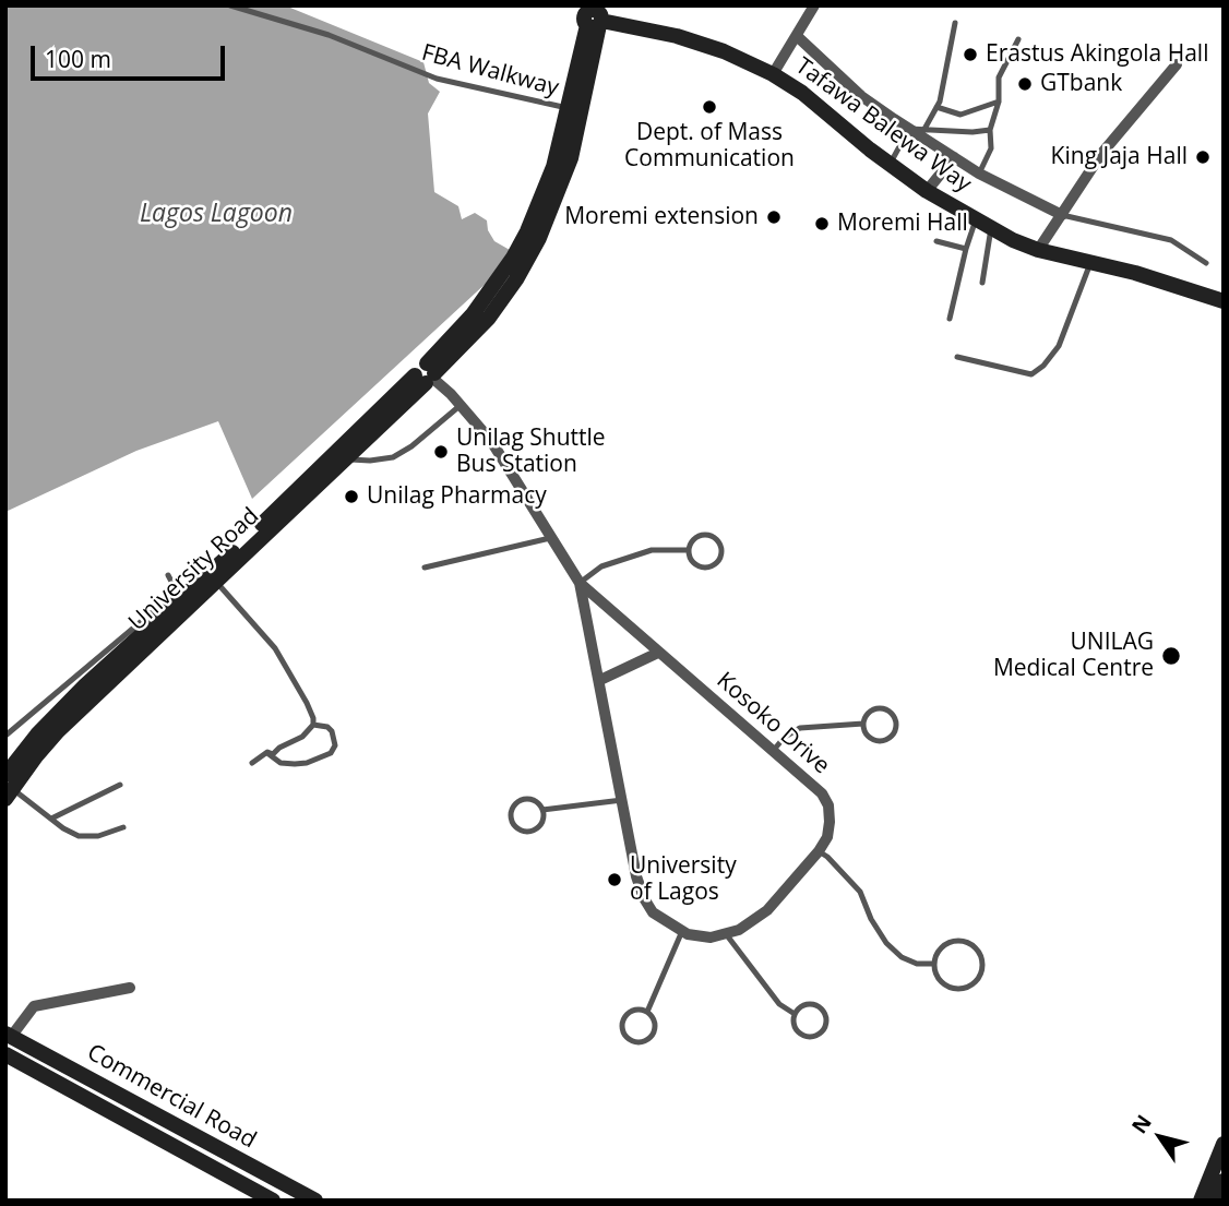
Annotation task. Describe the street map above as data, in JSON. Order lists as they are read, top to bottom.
{
  "streets": {
    "main road": ["Tafawa Balewa Way", "University Road", "Commercial Road"],
    "street": ["Kosoko Drive"],
    "lane": ["FBA Walkway"]
  },
  "crossings": [
    ["FBA Walkway", "University Road"],
    ["Tafawa Balewa Way", "University Road"],
    ["University Road", "Kosoko Drive"]
  ],
  "water": ["Lagos Lagoon"],
  "places": [
    "Erastus Akingola Hall",
    "GTbank",
    "Dept. of Mass Communication",
    "King Jaja Hall",
    "Moremi extension",
    "Moremi Hall",
    "Unilag Shuttle Bus Station",
    "Unilag Pharmacy",
    "UNILAG Medical Centre",
    "University of Lagos"
  ],
  "scale_bar": "100 m",
  "north": "top left"
}
